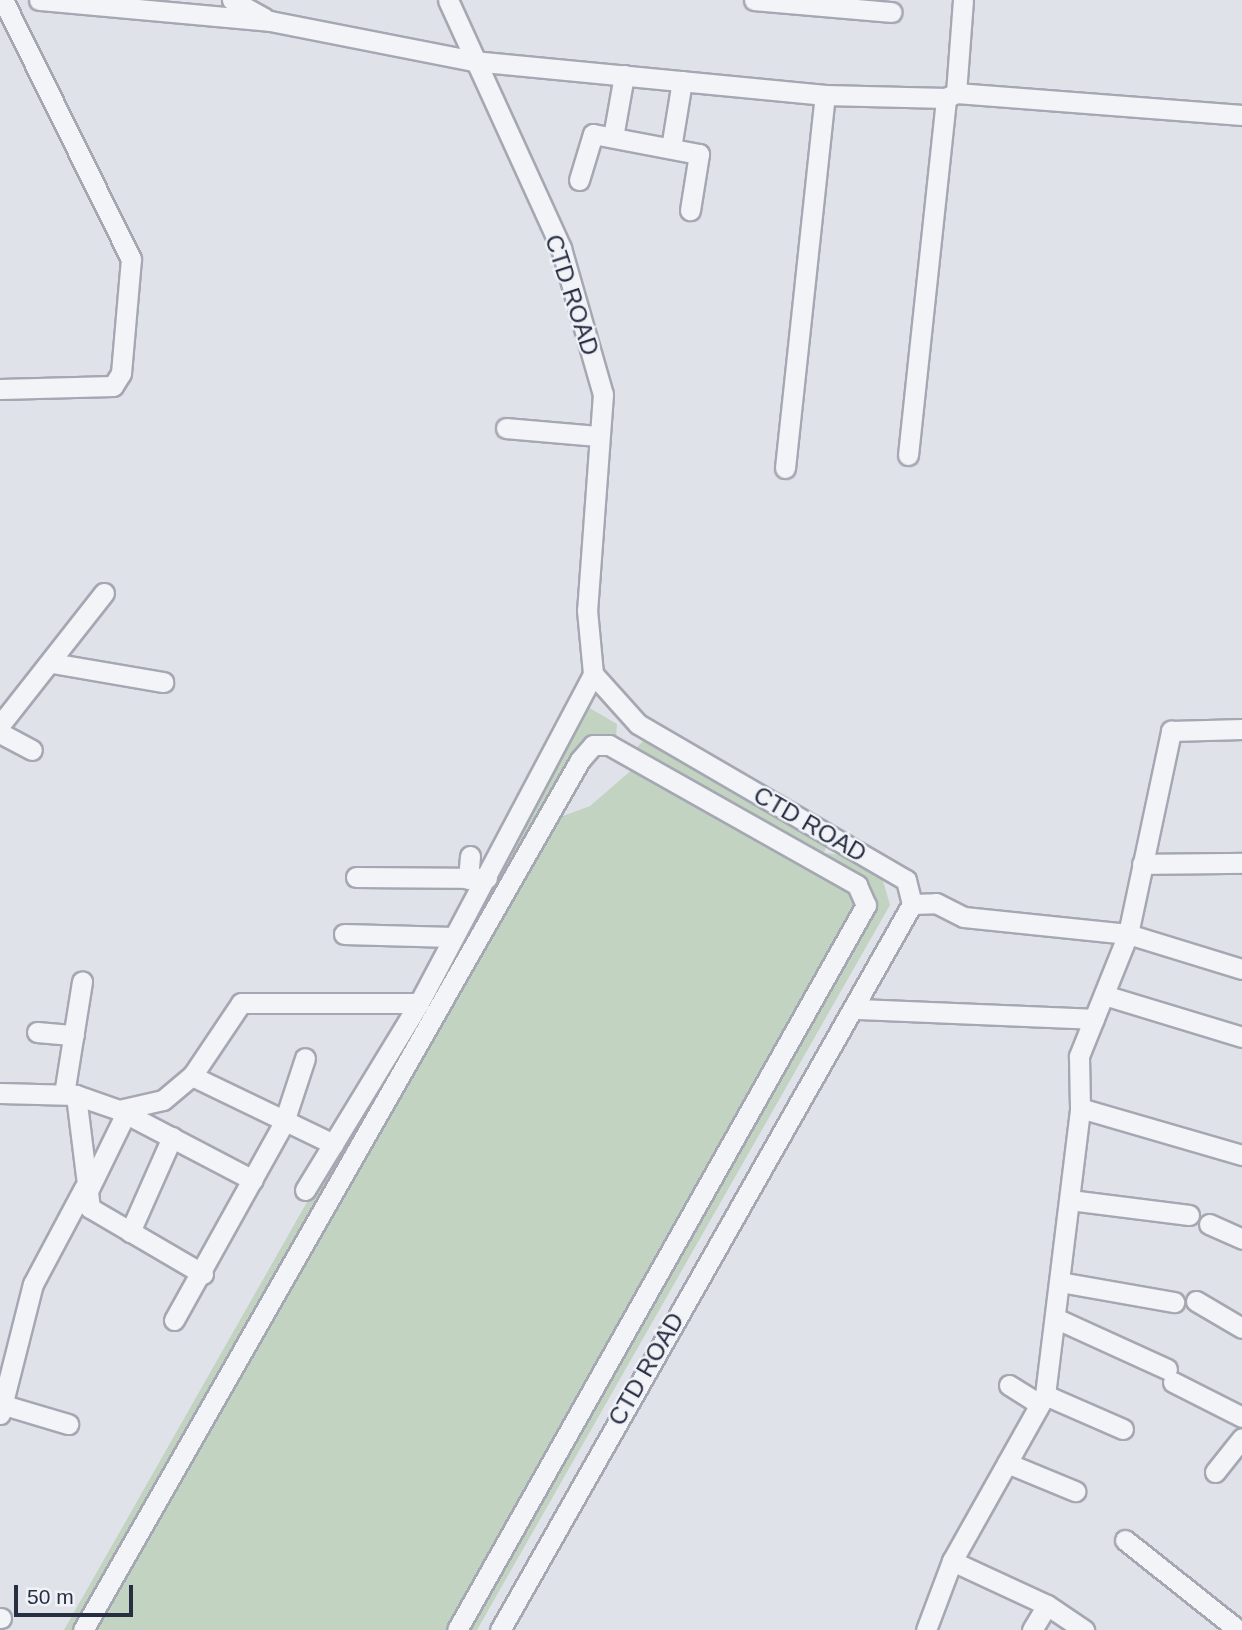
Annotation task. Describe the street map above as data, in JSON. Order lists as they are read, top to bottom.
{
  "streets": {
    "street": ["CTD ROAD"]
  },
  "scale_bar": "50 m"
}
